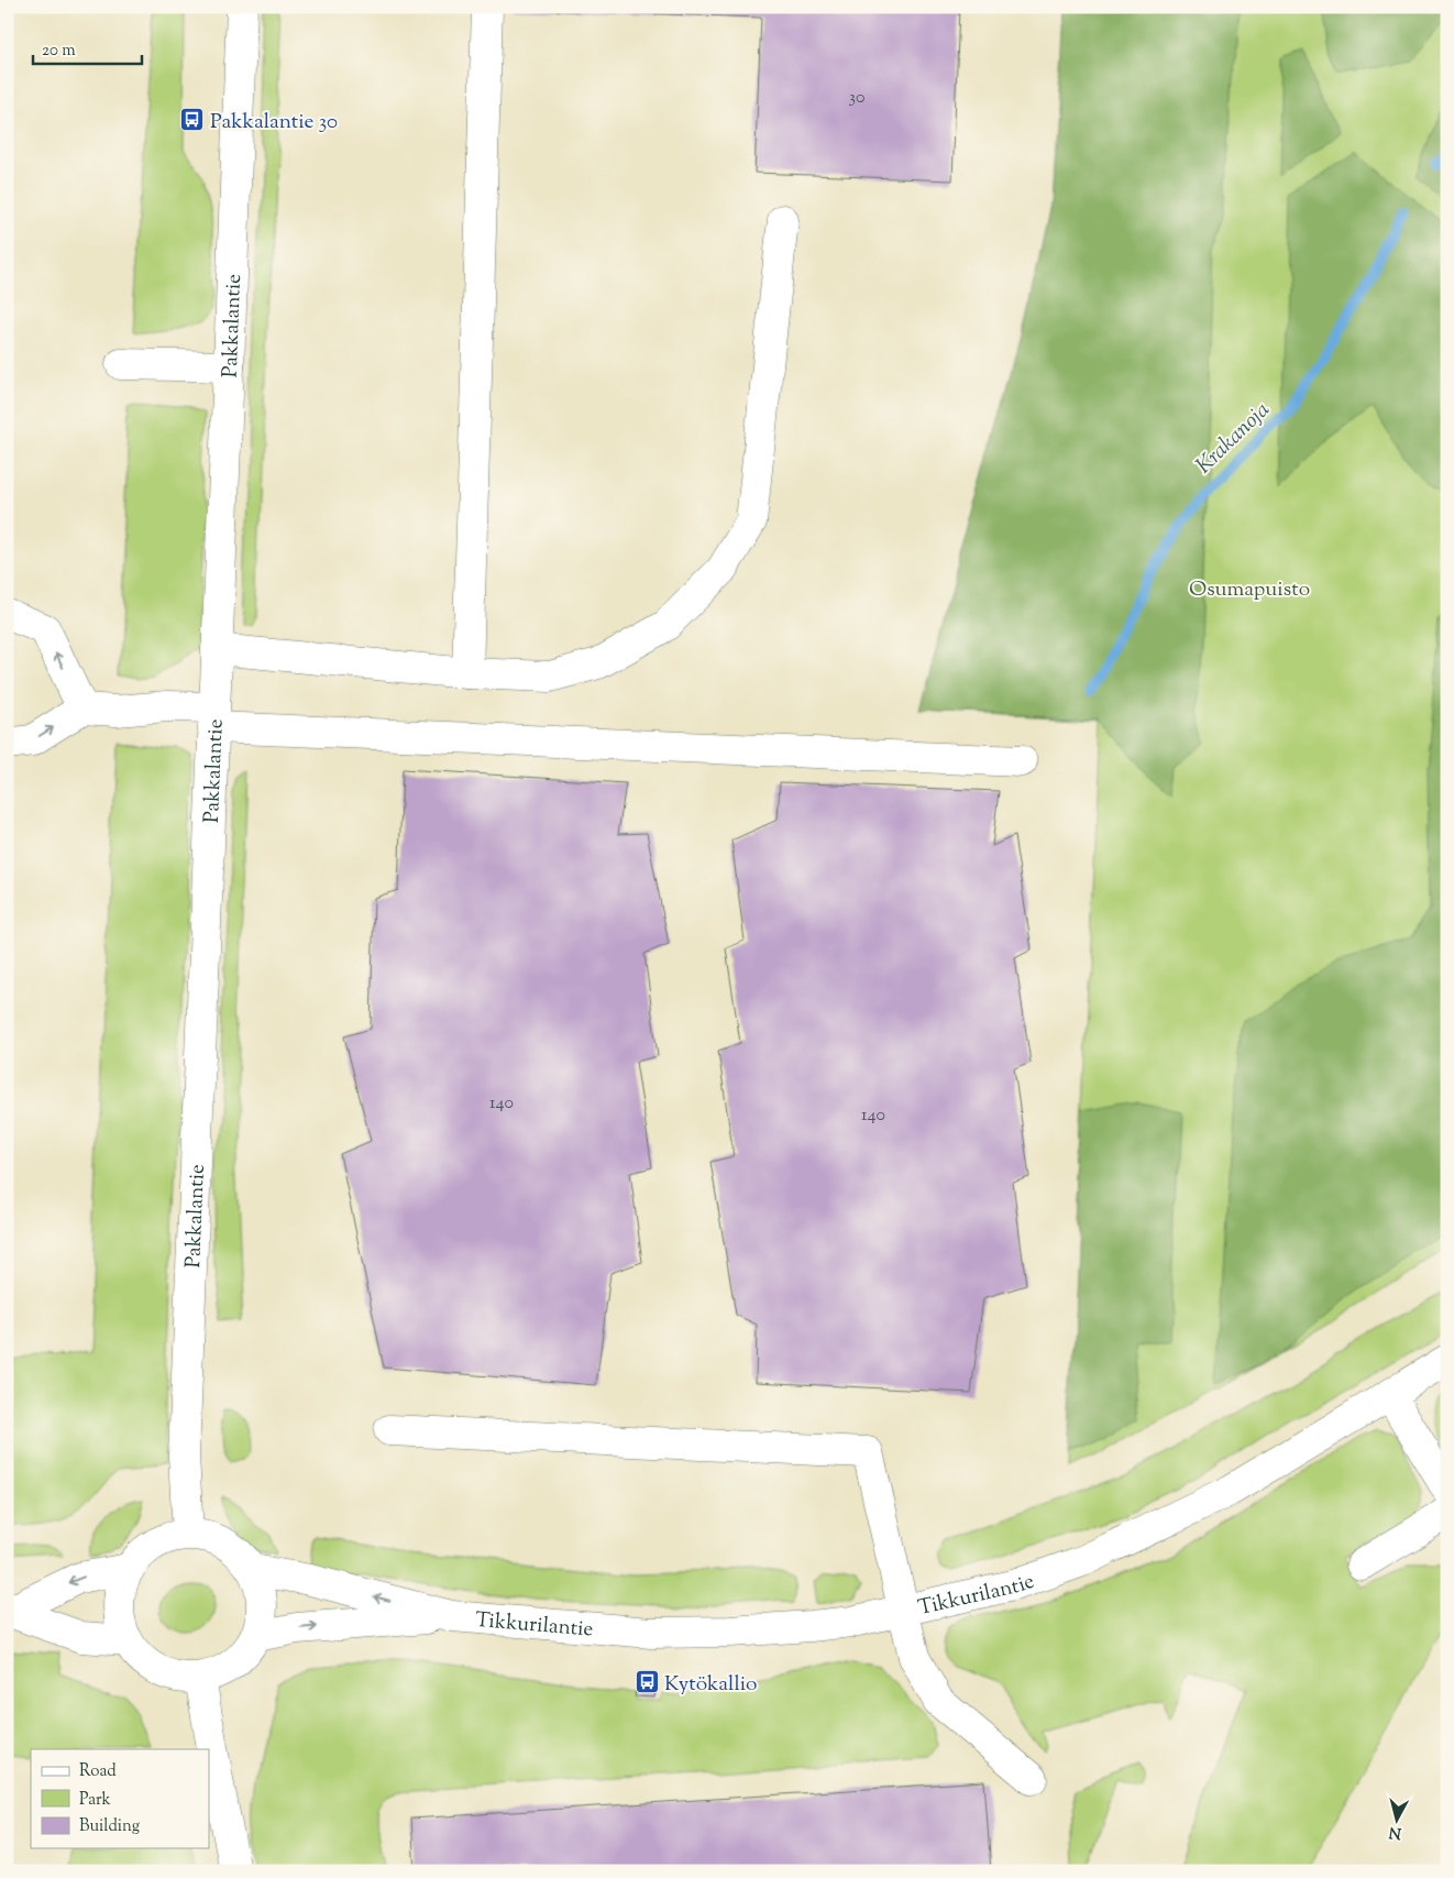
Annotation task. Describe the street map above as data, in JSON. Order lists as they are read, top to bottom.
{
  "streets": {
    "main road": ["Pakkalantie", "Tikkurilantie"]
  },
  "crossings": [
    ["Pakkalantie", "Tikkurilantie"]
  ],
  "water": ["Krakanoja"],
  "parks": ["Osumapuisto"],
  "places": {
    "bus stop": ["Pakkalantie 30", "Kytökallio"]
  },
  "house_numbers": ["30", "140", "140"],
  "legend": ["Road", "Park", "Building"],
  "scale_bar": "20 m",
  "north": "bottom"
}
